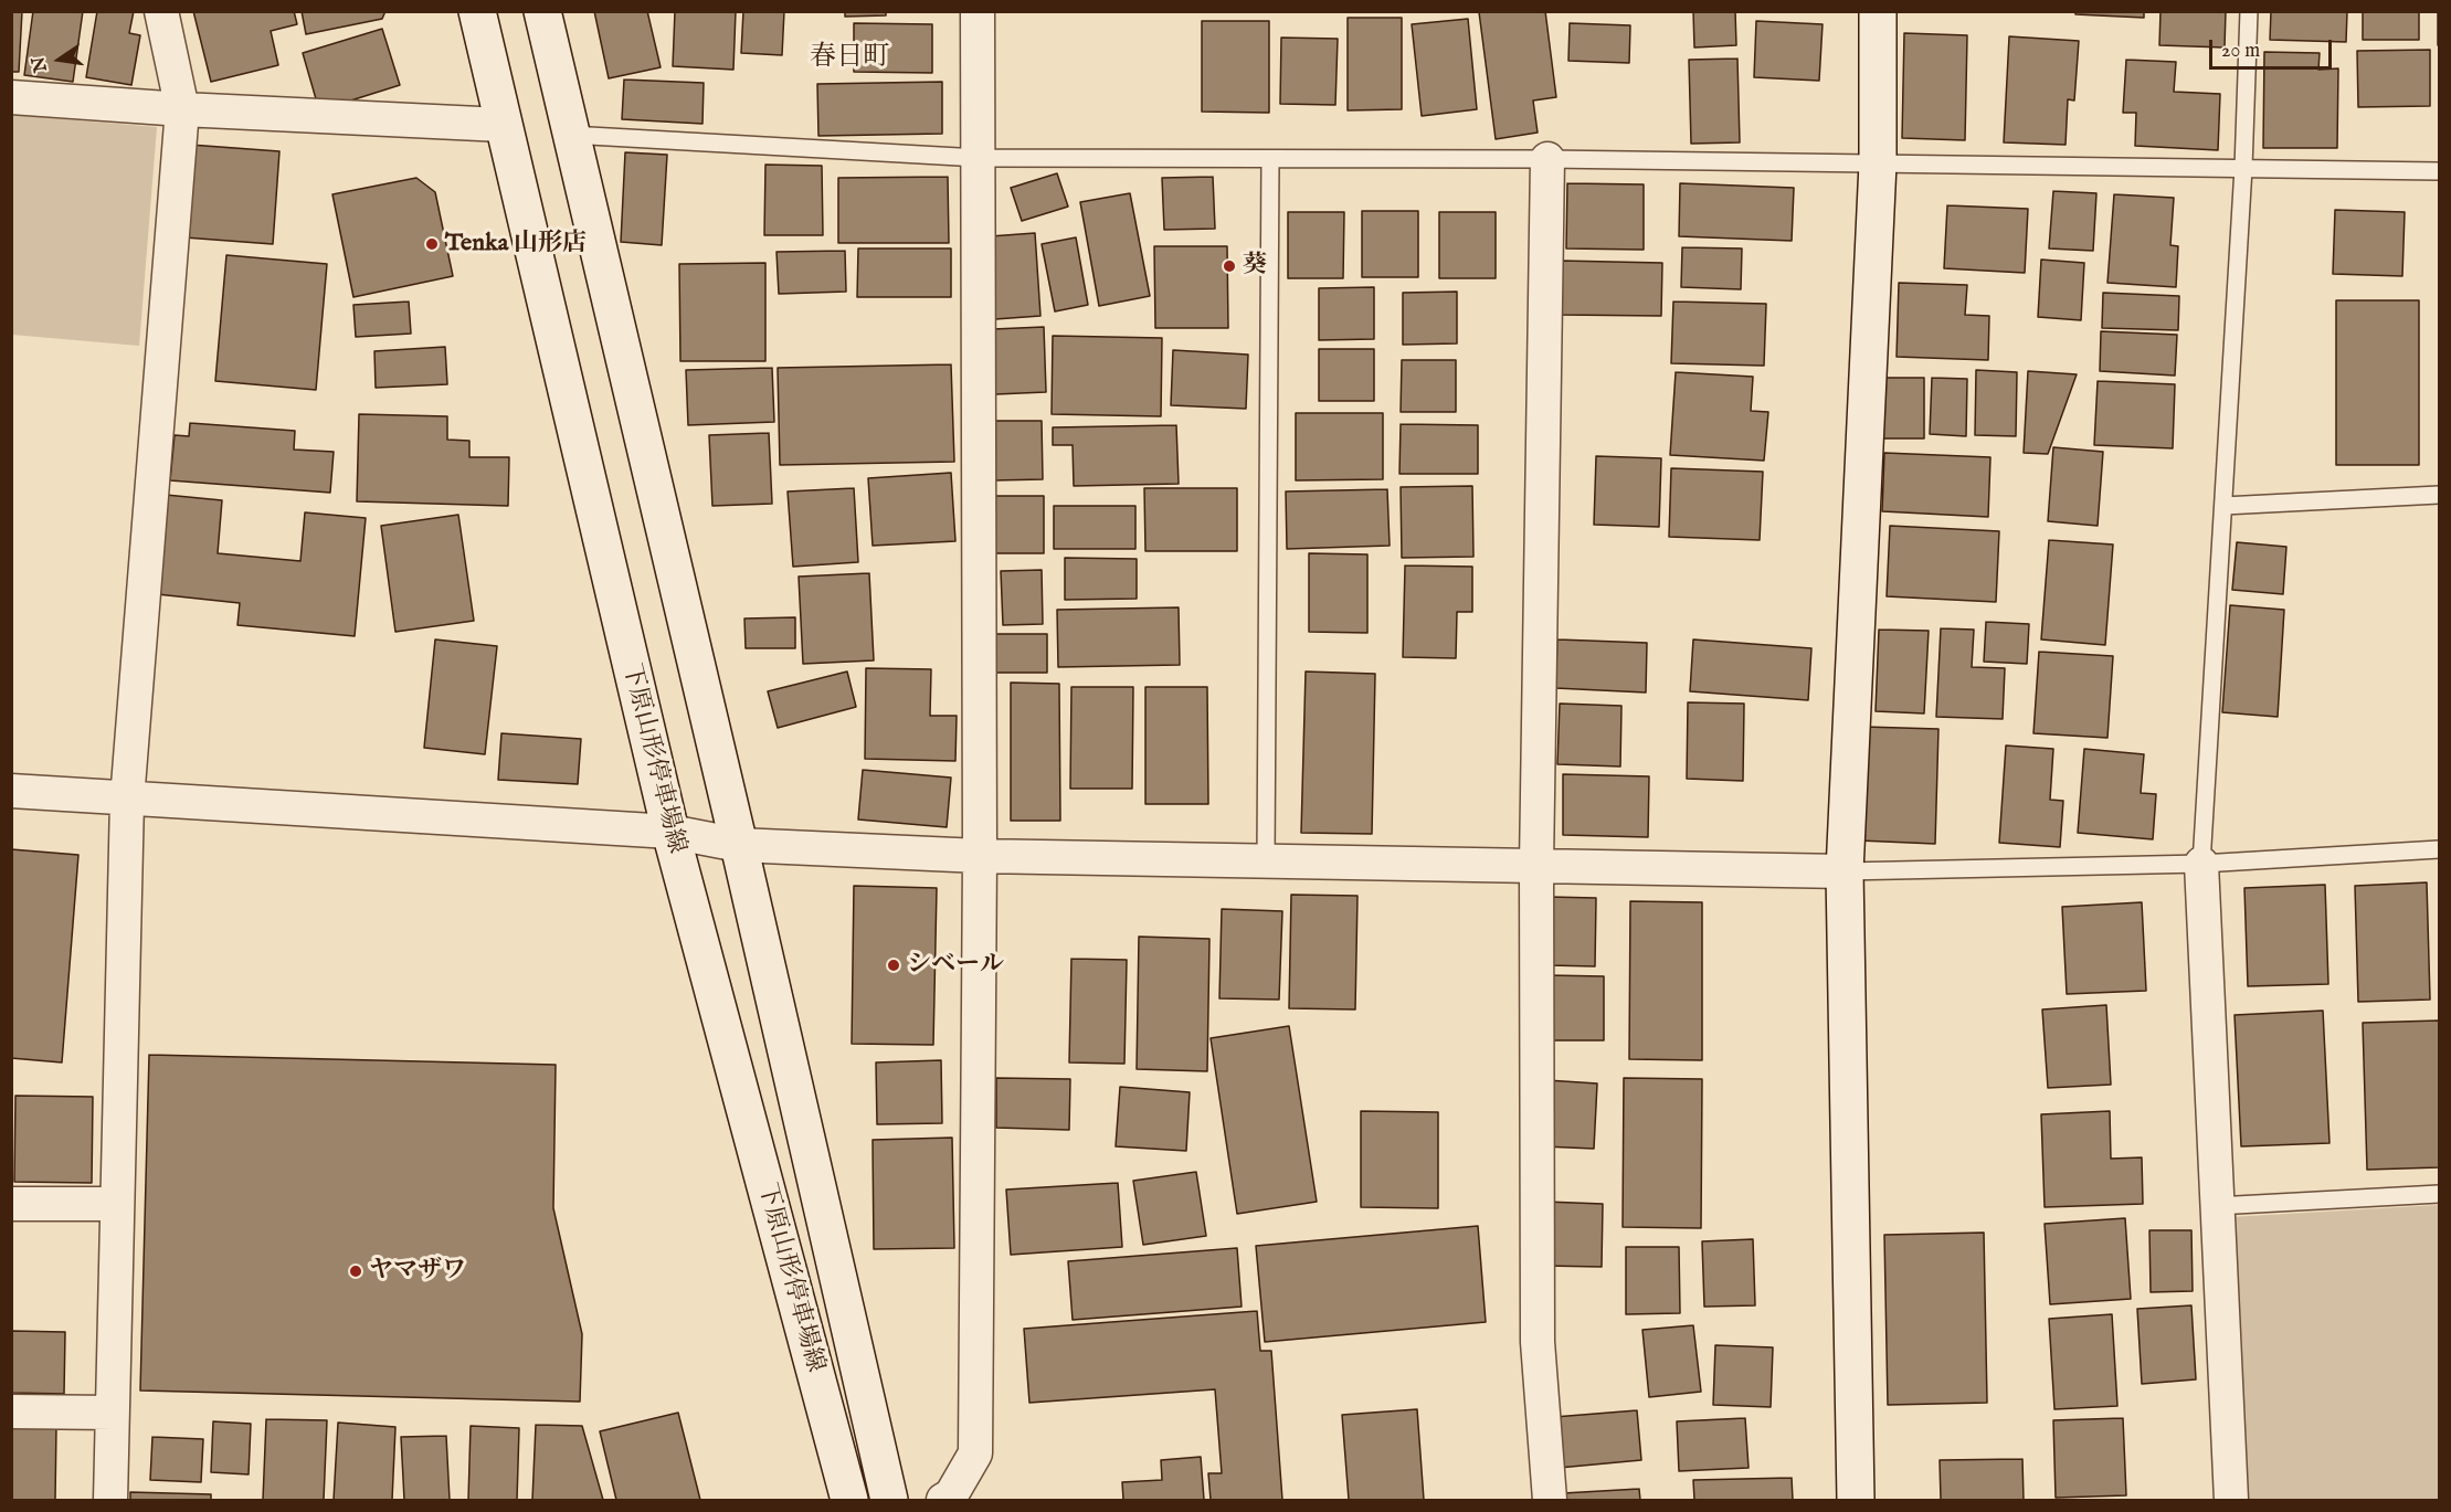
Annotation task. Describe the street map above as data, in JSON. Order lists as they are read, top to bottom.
{
  "streets": {
    "main road": ["下原山形停車場線"]
  },
  "districts": ["春日町"],
  "places": [
    "Tenka 山形店",
    "葵",
    "シベール",
    "ヤマザワ"
  ],
  "scale_bar": "20 m",
  "north": "left"
}
